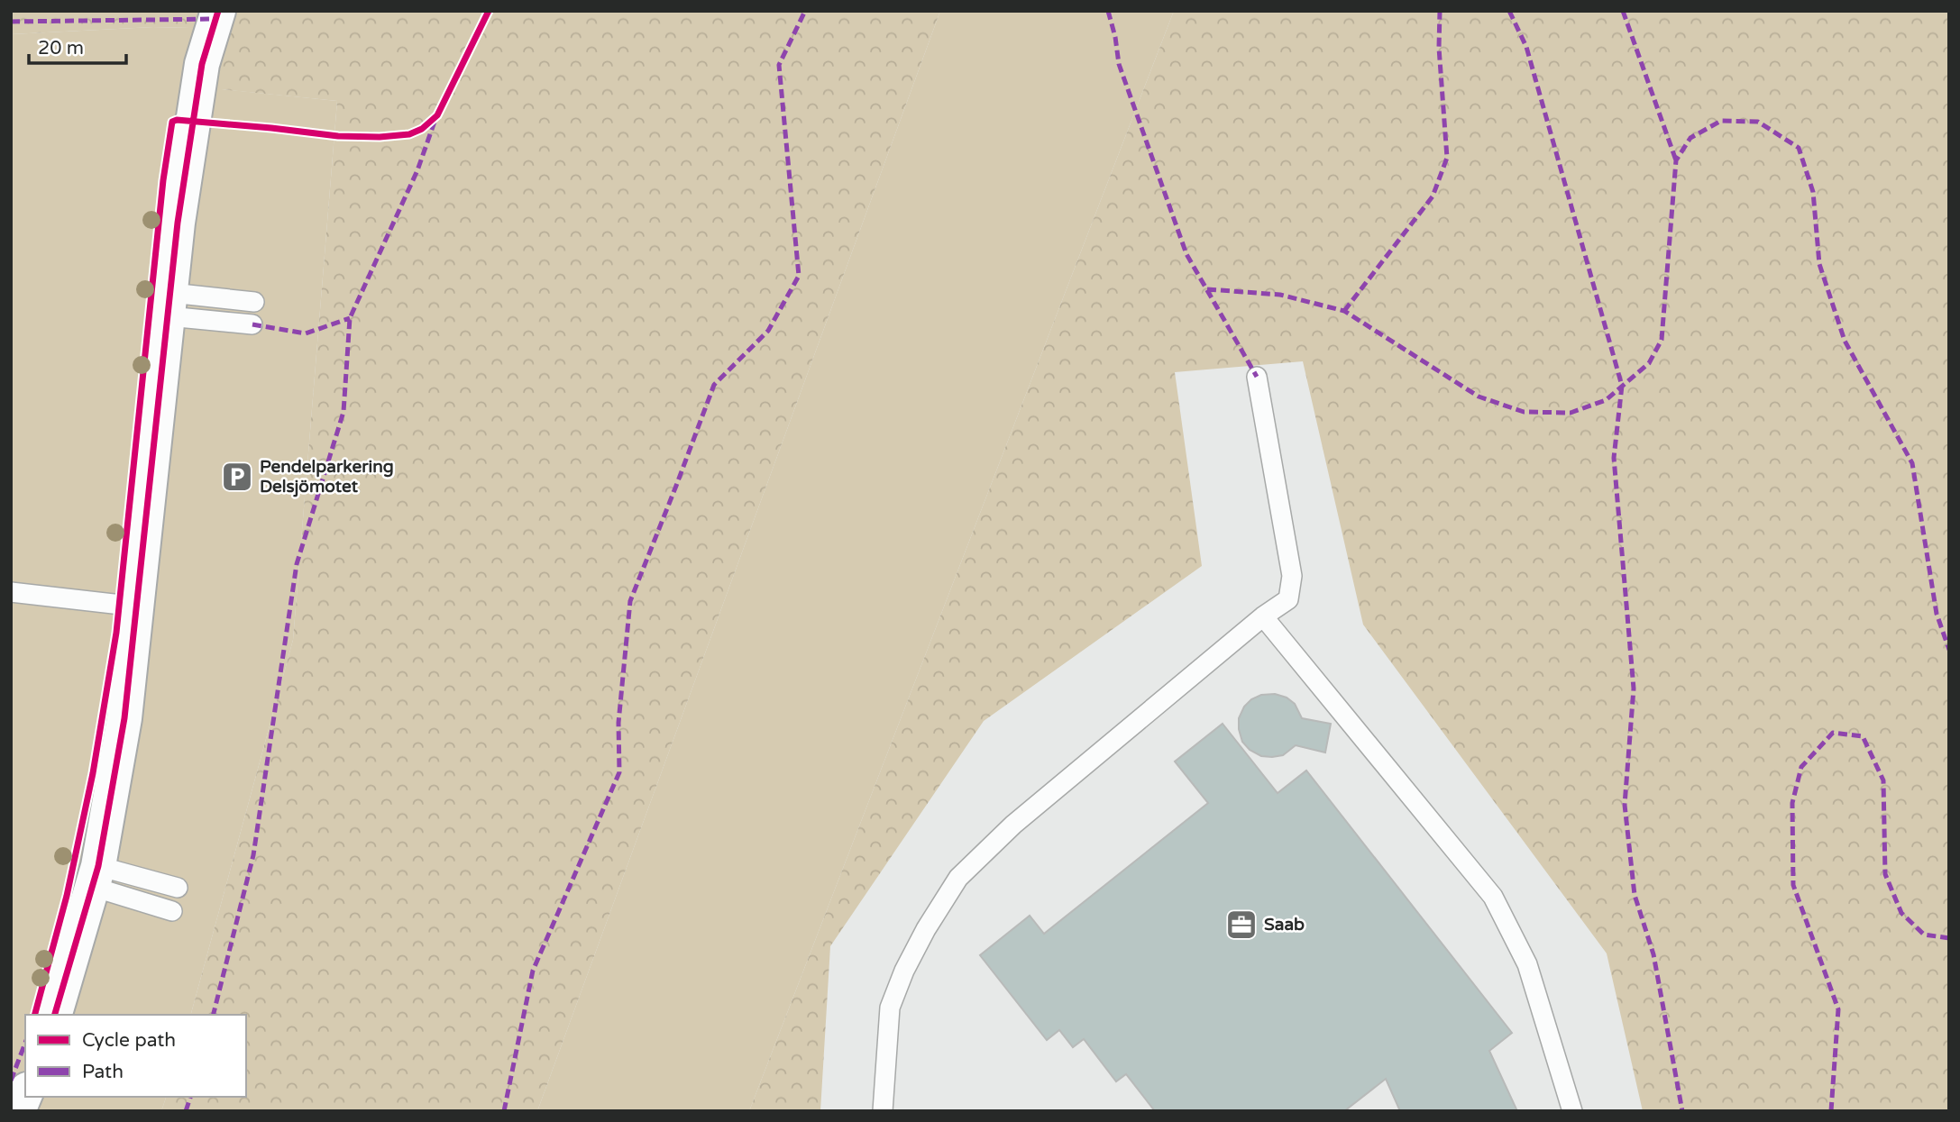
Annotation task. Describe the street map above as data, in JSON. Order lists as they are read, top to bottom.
{
  "places": {
    "parking": ["Pendelparkering Delsjömotet"],
    "office": ["Saab"]
  },
  "legend": ["Cycle path", "Path"],
  "scale_bar": "20 m"
}
